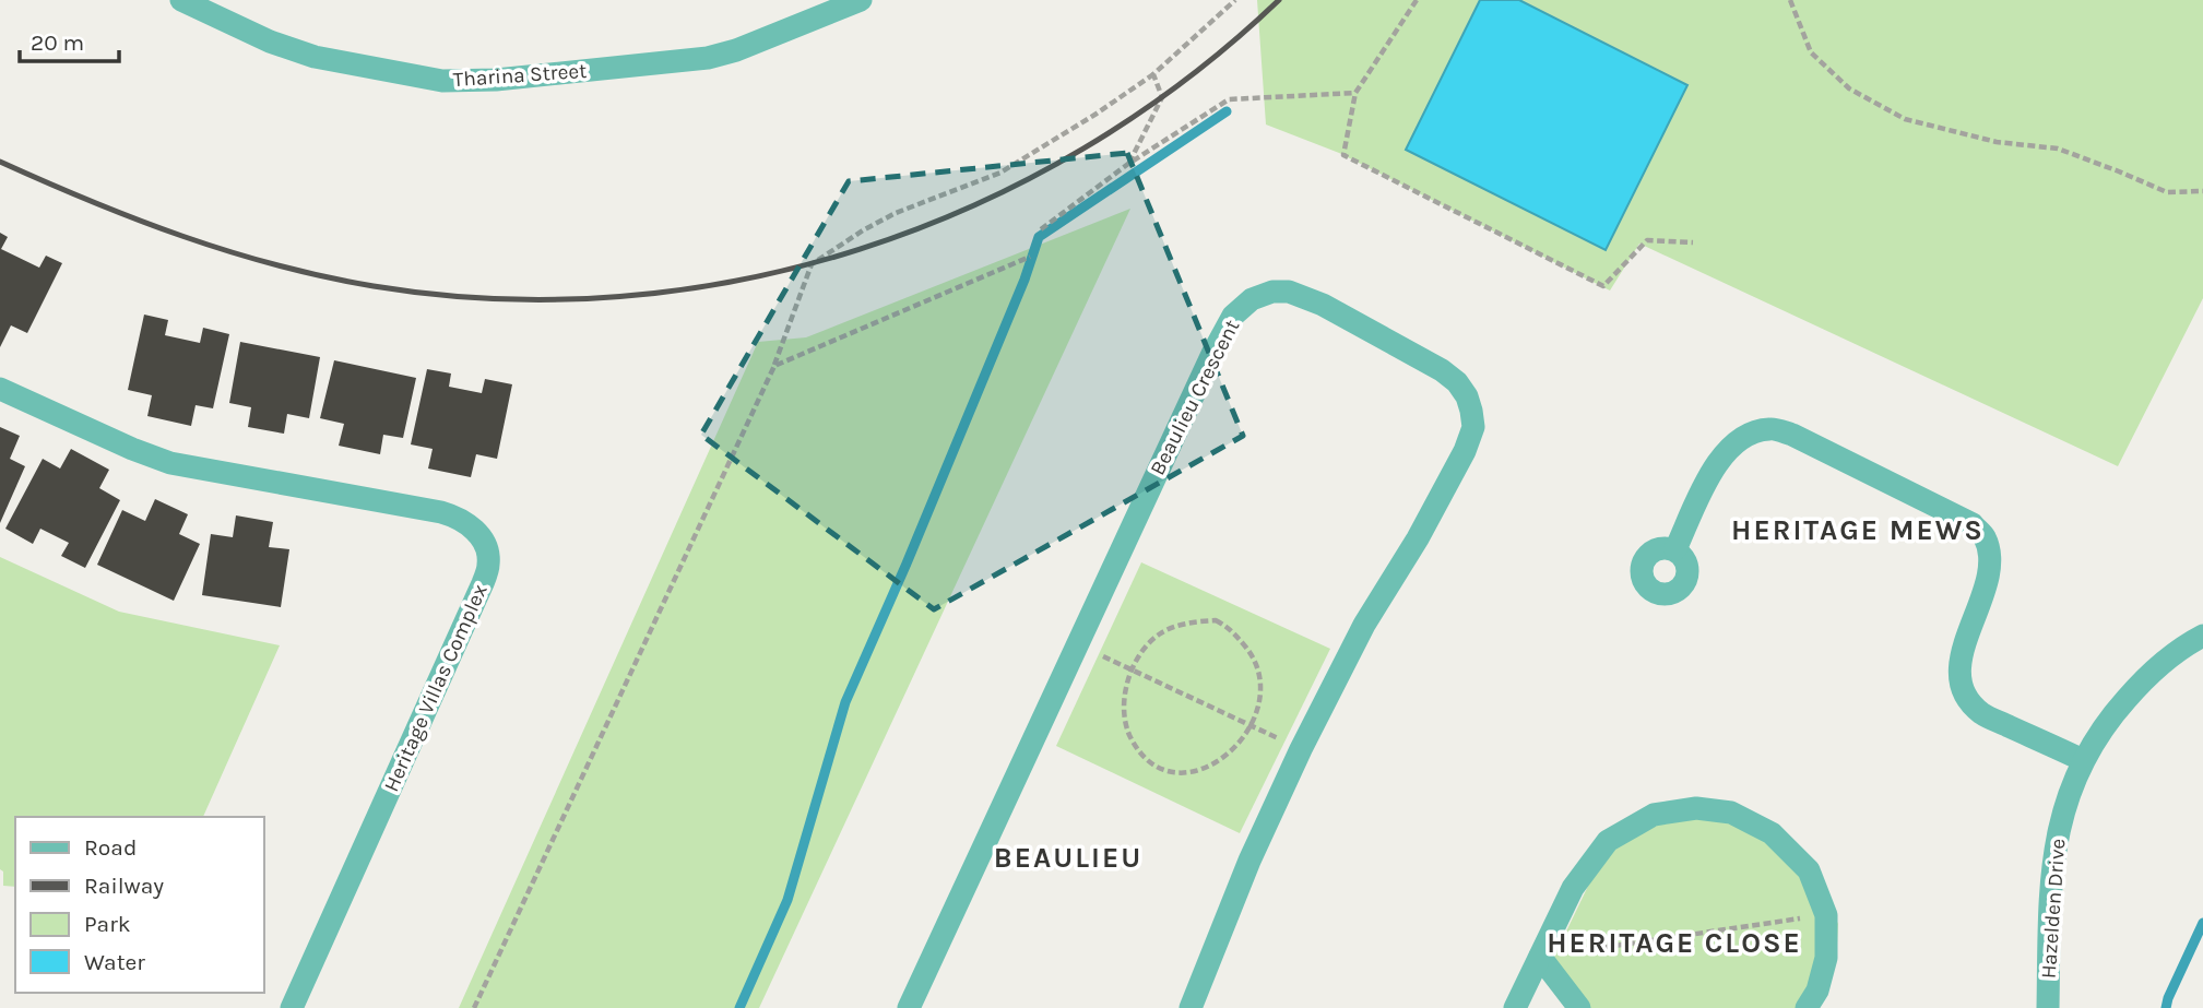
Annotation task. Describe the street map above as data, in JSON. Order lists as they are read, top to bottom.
{
  "streets": {
    "street": [
      "Tharina Street",
      "Beaulieu Crescent",
      "Heritage Villas Complex",
      "Hazelden Drive"
    ]
  },
  "districts": ["HERITAGE MEWS", "BEAULIEU", "HERITAGE CLOSE"],
  "legend": [
    "Road",
    "Railway",
    "Park",
    "Water"
  ],
  "scale_bar": "20 m"
}
